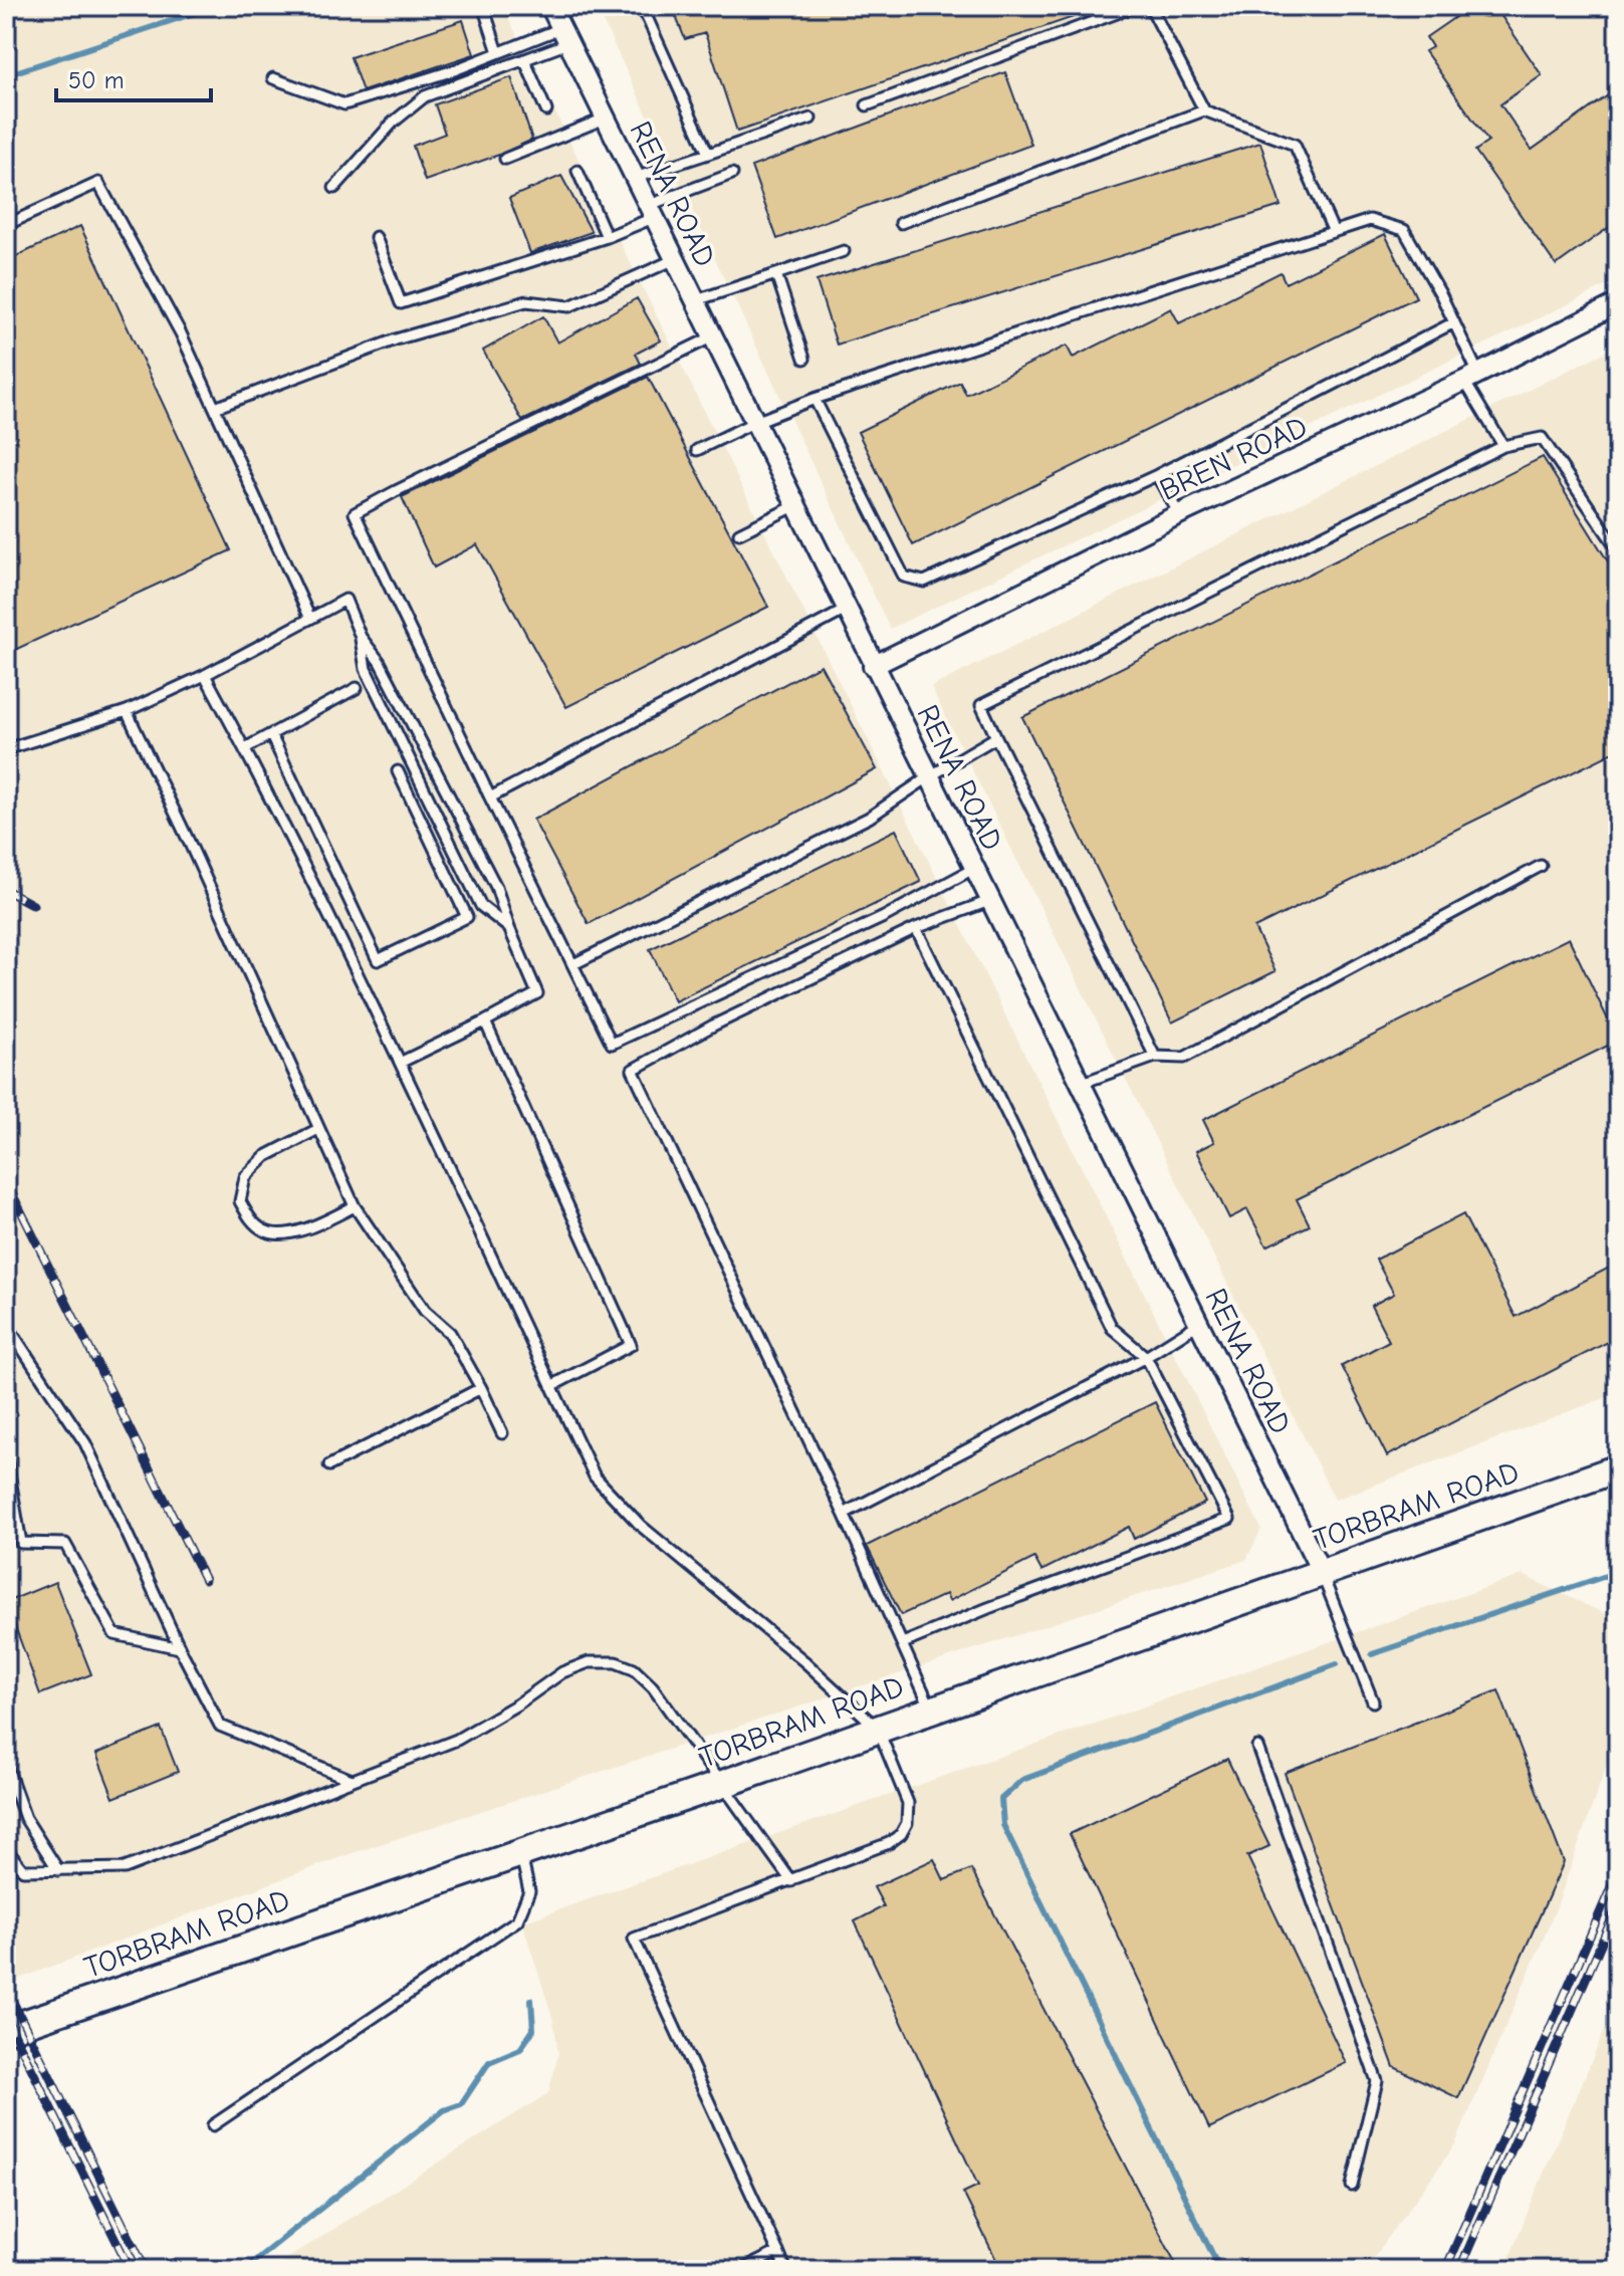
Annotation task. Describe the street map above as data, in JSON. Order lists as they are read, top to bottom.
{
  "streets": {
    "main road": ["TORBRAM ROAD"],
    "street": ["RENA ROAD", "BREN ROAD"]
  },
  "crossings": [
    ["RENA ROAD", "BREN ROAD"],
    ["RENA ROAD", "TORBRAM ROAD"]
  ],
  "scale_bar": "50 m"
}
